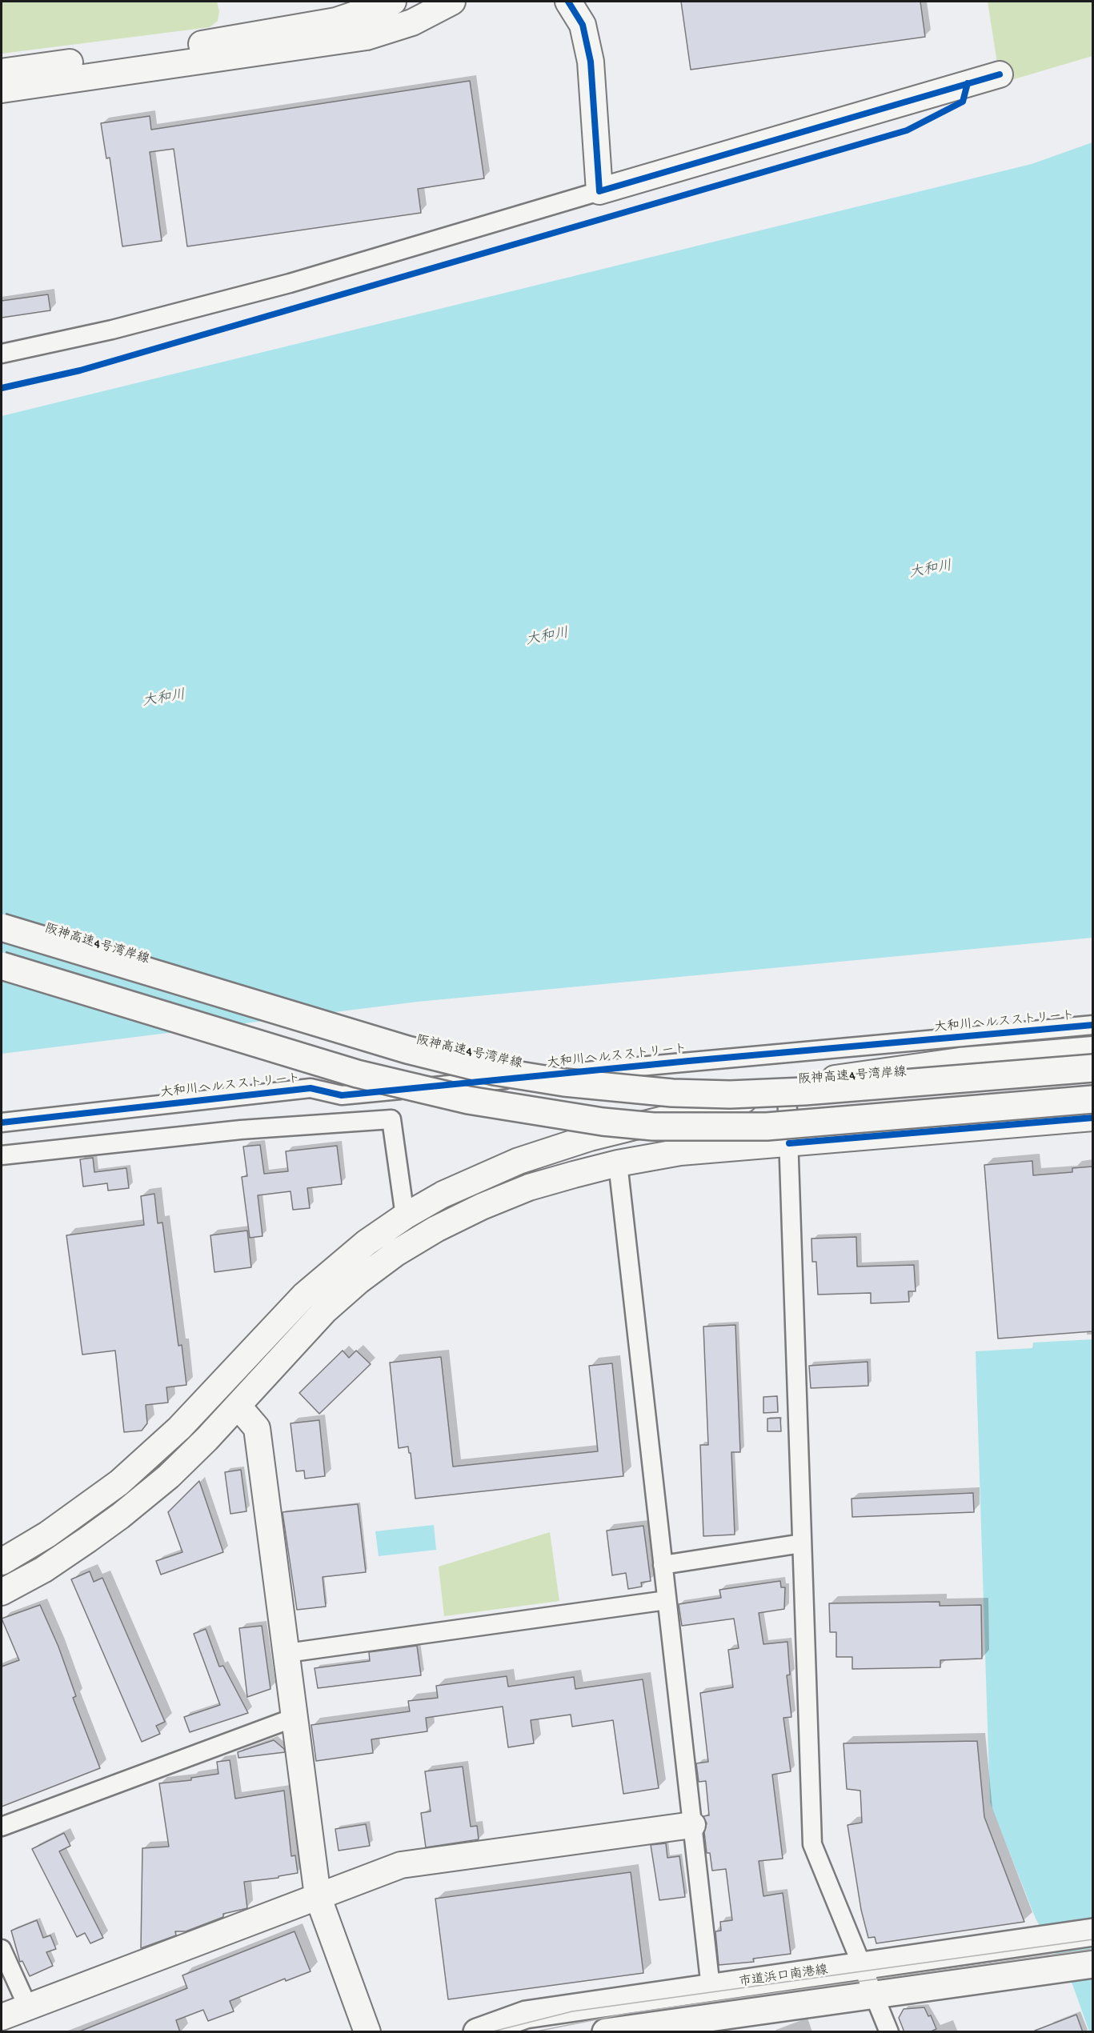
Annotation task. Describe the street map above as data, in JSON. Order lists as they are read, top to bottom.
{
  "streets": {
    "main road": ["阪神高速4号湾岸線", "市道浜口南港線"],
    "street": ["大和川ヘルスストリート"]
  },
  "water": ["大和川"]
}
